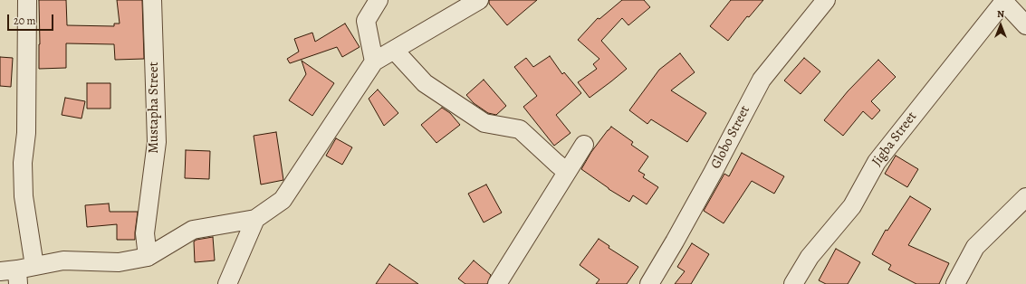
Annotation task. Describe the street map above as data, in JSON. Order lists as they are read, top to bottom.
{
  "streets": {
    "street": ["Mustapha Street", "Globo Street", "Jigba Street"]
  },
  "scale_bar": "20 m",
  "north": "top"
}
